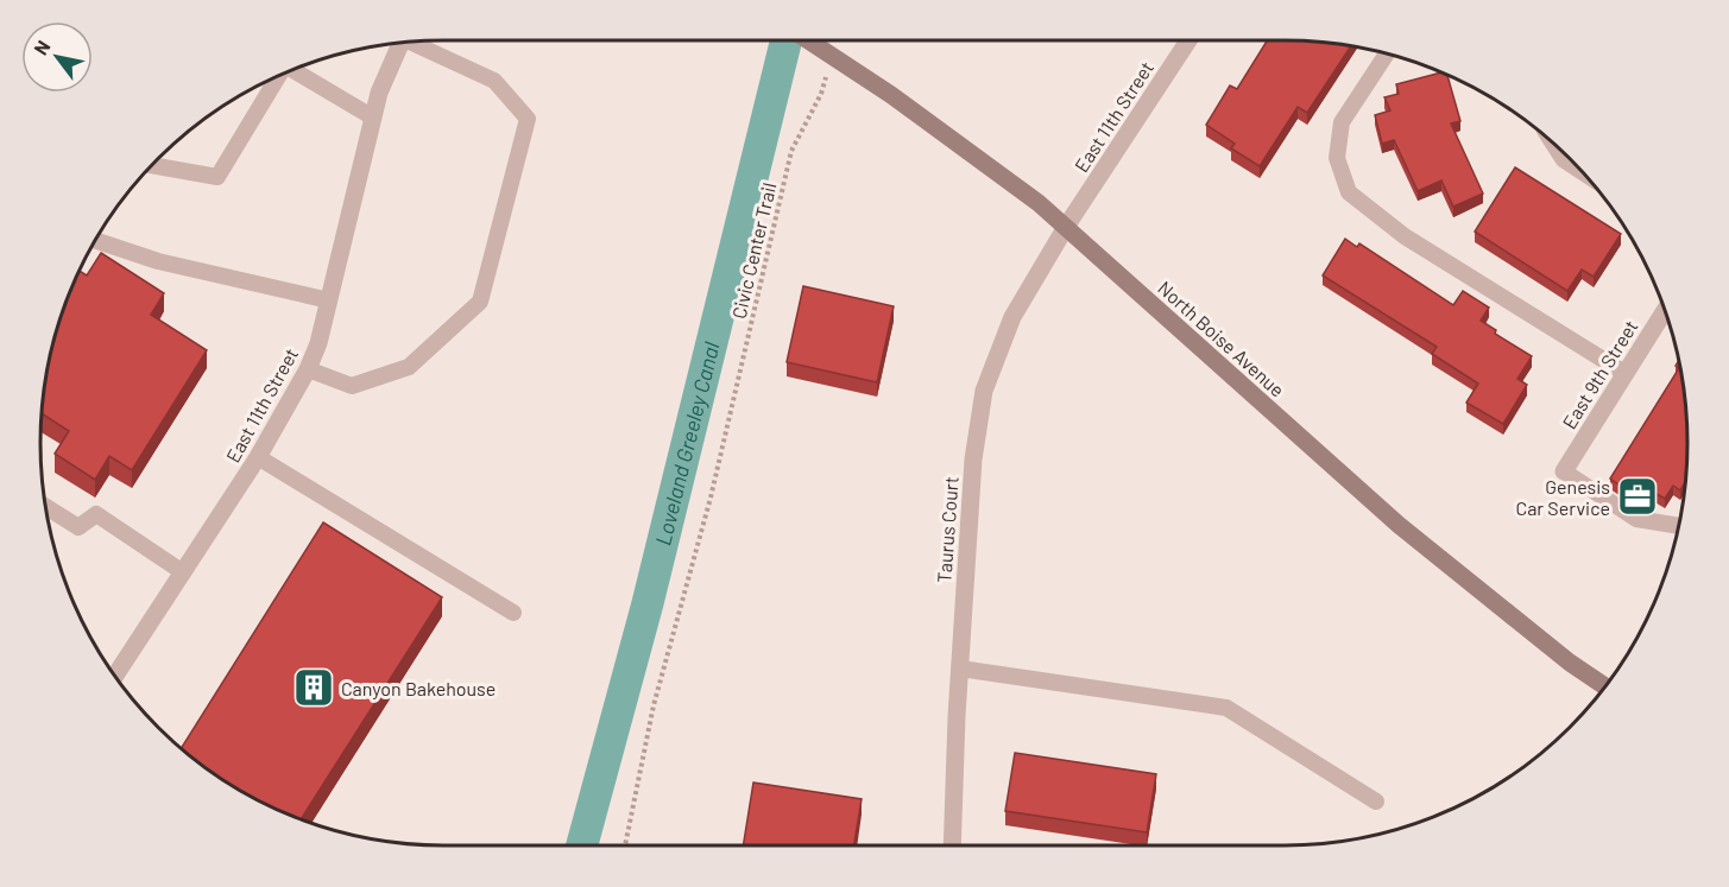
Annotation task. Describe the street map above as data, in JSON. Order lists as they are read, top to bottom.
{
  "streets": {
    "street": [
      "East 11th Street",
      "North Boise Avenue",
      "East 9th Street",
      "Taurus Court"
    ],
    "path": ["Civic Center Trail"]
  },
  "crossings": [
    ["East 11th Street", "North Boise Avenue"],
    ["East 11th Street", "Taurus Court"],
    ["Civic Center Trail", "North Boise Avenue"],
    ["North Boise Avenue", "Taurus Court"]
  ],
  "water": ["Loveland Greeley Canal"],
  "places": {
    "office": ["Genesis Car Service"],
    "building": ["Canyon Bakehouse"]
  },
  "north": "top left"
}
